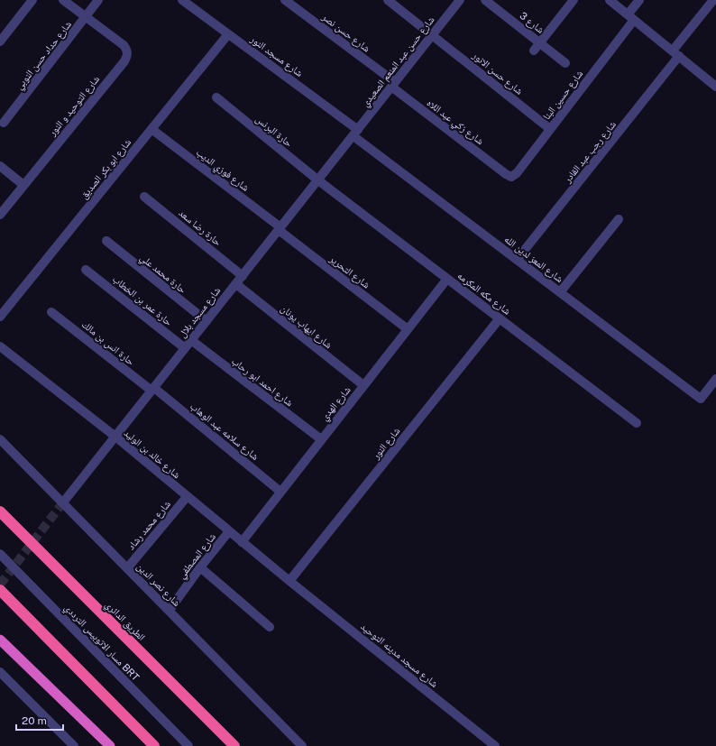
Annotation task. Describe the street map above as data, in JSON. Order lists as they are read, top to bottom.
{
  "streets": {
    "highway": ["الطريق الدائري"],
    "street": [
      "شارع 3",
      "شارع حسن نصر",
      "شارع حداد حسن النوبي",
      "شارع مسجد النور",
      "شارع حسن عبد المنعم الصعيدي",
      "شارع حسن الانور",
      "شارع حسين البنا",
      "شارع التوحيد و النور",
      "شارع زكي عبد اللاه",
      "حارة البرنس",
      "شارع رجب عبد القادر",
      "شارع ابو بكر الصديق",
      "شارع فوزي الديب",
      "حارة رضا سعد",
      "شارع المعز لدين الله",
      "شارع التحرير",
      "حارة محمد علي",
      "شارع مكه المكرمه",
      "حارة عمر بن الخطاب",
      "شارع مسجد بلال",
      "شارع ايهاب يونان",
      "حارة انس بن مالك",
      "شارع احمد ابو رحاب",
      "شارع الهدي",
      "شارع سلامه عبد الوهاب",
      "شارع النور",
      "شارع خالد بن الوليد",
      "شارع محمد رشاد",
      "شارع المصطفي",
      "شارع نصر الدين",
      "مسار الاتوبيس الترددي BRT",
      "شارع مسجد مدينه التوحيد"
    ]
  },
  "crossings": [
    ["شارع حسن نصر", "شارع حسن عبد المنعم الصعيدي"],
    ["شارع حسن نصر", "شارع زكي عبد اللاه"],
    ["شارع حداد حسن النوبي", "شارع التوحيد و النور"],
    ["شارع مسجد النور", "شارع حسن عبد المنعم الصعيدي"],
    ["شارع مسجد النور", "شارع ابو بكر الصديق"],
    ["شارع مسجد النور", "شارع المعز لدين الله"],
    ["شارع مسجد النور", "شارع مسجد بلال"],
    ["شارع حسن عبد المنعم الصعيدي", "شارع حسن الانور"],
    ["شارع حسن عبد المنعم الصعيدي", "شارع زكي عبد اللاه"],
    ["شارع حسن عبد المنعم الصعيدي", "شارع المعز لدين الله"],
    ["شارع حسن عبد المنعم الصعيدي", "شارع مسجد بلال"],
    ["شارع حسن الانور", "شارع حسين البنا"],
    ["شارع حسين البنا", "شارع زكي عبد اللاه"],
    ["حارة البرنس", "شارع مكه المكرمه"],
    ["حارة البرنس", "شارع مسجد بلال"],
    ["شارع رجب عبد القادر", "شارع المعز لدين الله"],
    ["شارع ابو بكر الصديق", "شارع فوزي الديب"],
    ["شارع فوزي الديب", "شارع التحرير"],
    ["شارع فوزي الديب", "شارع مسجد بلال"],
    ["حارة رضا سعد", "شارع مسجد بلال"],
    ["شارع المعز لدين الله", "شارع مسجد بلال"],
    ["شارع التحرير", "شارع مسجد بلال"],
    ["شارع التحرير", "شارع الهدي"],
    ["حارة محمد علي", "شارع مسجد بلال"],
    ["شارع مكه المكرمه", "شارع مسجد بلال"],
    ["شارع مكه المكرمه", "شارع الهدي"],
    ["شارع مكه المكرمه", "شارع النور"],
    ["حارة عمر بن الخطاب", "شارع مسجد بلال"],
    ["شارع مسجد بلال", "شارع ايهاب يونان"],
    ["شارع مسجد بلال", "حارة انس بن مالك"],
    ["شارع مسجد بلال", "شارع احمد ابو رحاب"],
    ["شارع مسجد بلال", "شارع سلامه عبد الوهاب"],
    ["شارع مسجد بلال", "شارع خالد بن الوليد"],
    ["شارع مسجد بلال", "شارع نصر الدين"],
    ["شارع ايهاب يونان", "شارع الهدي"],
    ["حارة انس بن مالك", "شارع سلامه عبد الوهاب"],
    ["شارع احمد ابو رحاب", "شارع الهدي"],
    ["شارع الهدي", "شارع سلامه عبد الوهاب"],
    ["شارع الهدي", "شارع خالد بن الوليد"],
    ["شارع النور", "شارع خالد بن الوليد"],
    ["شارع النور", "شارع مسجد مدينه التوحيد"],
    ["شارع خالد بن الوليد", "شارع محمد رشاد"],
    ["شارع خالد بن الوليد", "شارع المصطفي"],
    ["شارع خالد بن الوليد", "شارع مسجد مدينه التوحيد"],
    ["شارع محمد رشاد", "شارع نصر الدين"],
    ["شارع المصطفي", "شارع نصر الدين"]
  ],
  "scale_bar": "20 m"
}
